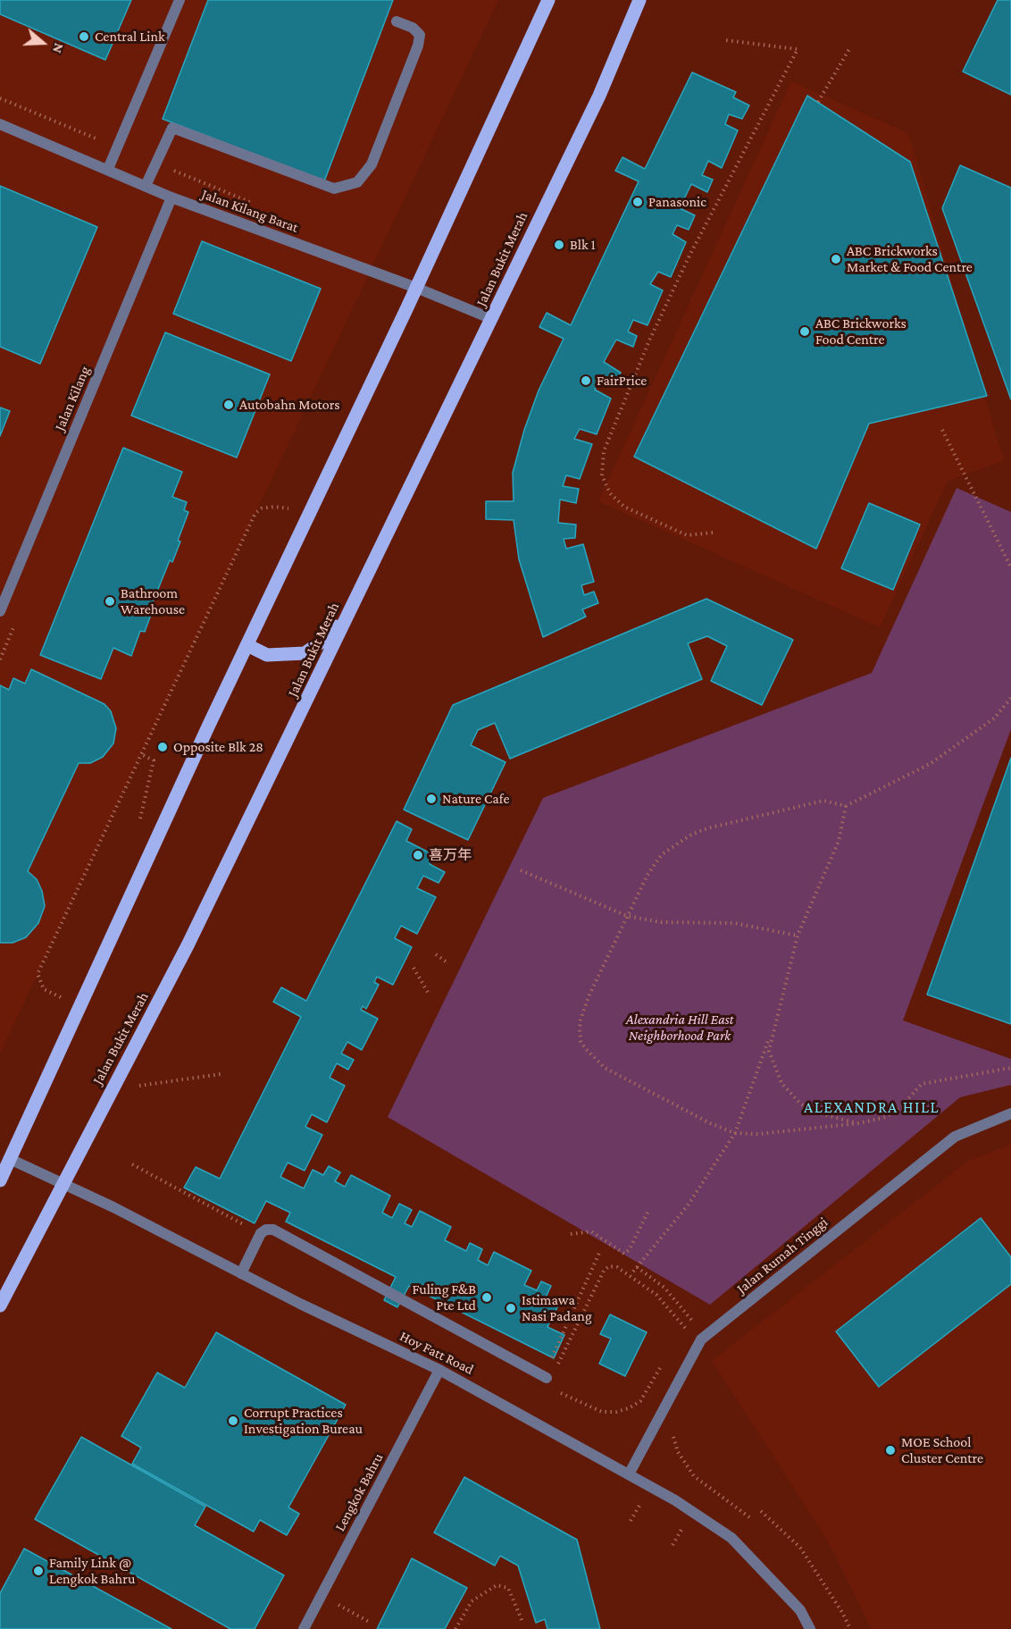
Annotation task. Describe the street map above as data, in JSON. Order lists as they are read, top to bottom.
{
  "streets": {
    "main road": ["Jalan Bukit Merah"],
    "street": [
      "Jalan Kilang Barat",
      "Jalan Kilang",
      "Jalan Rumah Tinggi",
      "Hoy Fatt Road",
      "Lengkok Bahru"
    ]
  },
  "crossings": [
    ["Jalan Kilang Barat", "Jalan Bukit Merah"],
    ["Jalan Kilang Barat", "Jalan Kilang"],
    ["Jalan Bukit Merah", "Hoy Fatt Road"],
    ["Jalan Rumah Tinggi", "Hoy Fatt Road"],
    ["Hoy Fatt Road", "Lengkok Bahru"]
  ],
  "districts": ["ALEXANDRA HILL"],
  "parks": ["Alexandria Hill East Neighborhood Park"],
  "places": [
    "Central Link",
    "Panasonic",
    "Blk 1",
    "ABC Brickworks Market & Food Centre",
    "ABC Brickworks Food Centre",
    "FairPrice",
    "Autobahn Motors",
    "Bathroom Warehouse",
    "Opposite Blk 28",
    "Nature Cafe",
    "喜万年",
    "Fuling F&B Pte Ltd",
    "Istimawa Nasi Padang",
    "Corrupt Practices Investigation Bureau",
    "MOE School Cluster Centre",
    "Family Link @ Lengkok Bahru"
  ],
  "north": "right"
}
